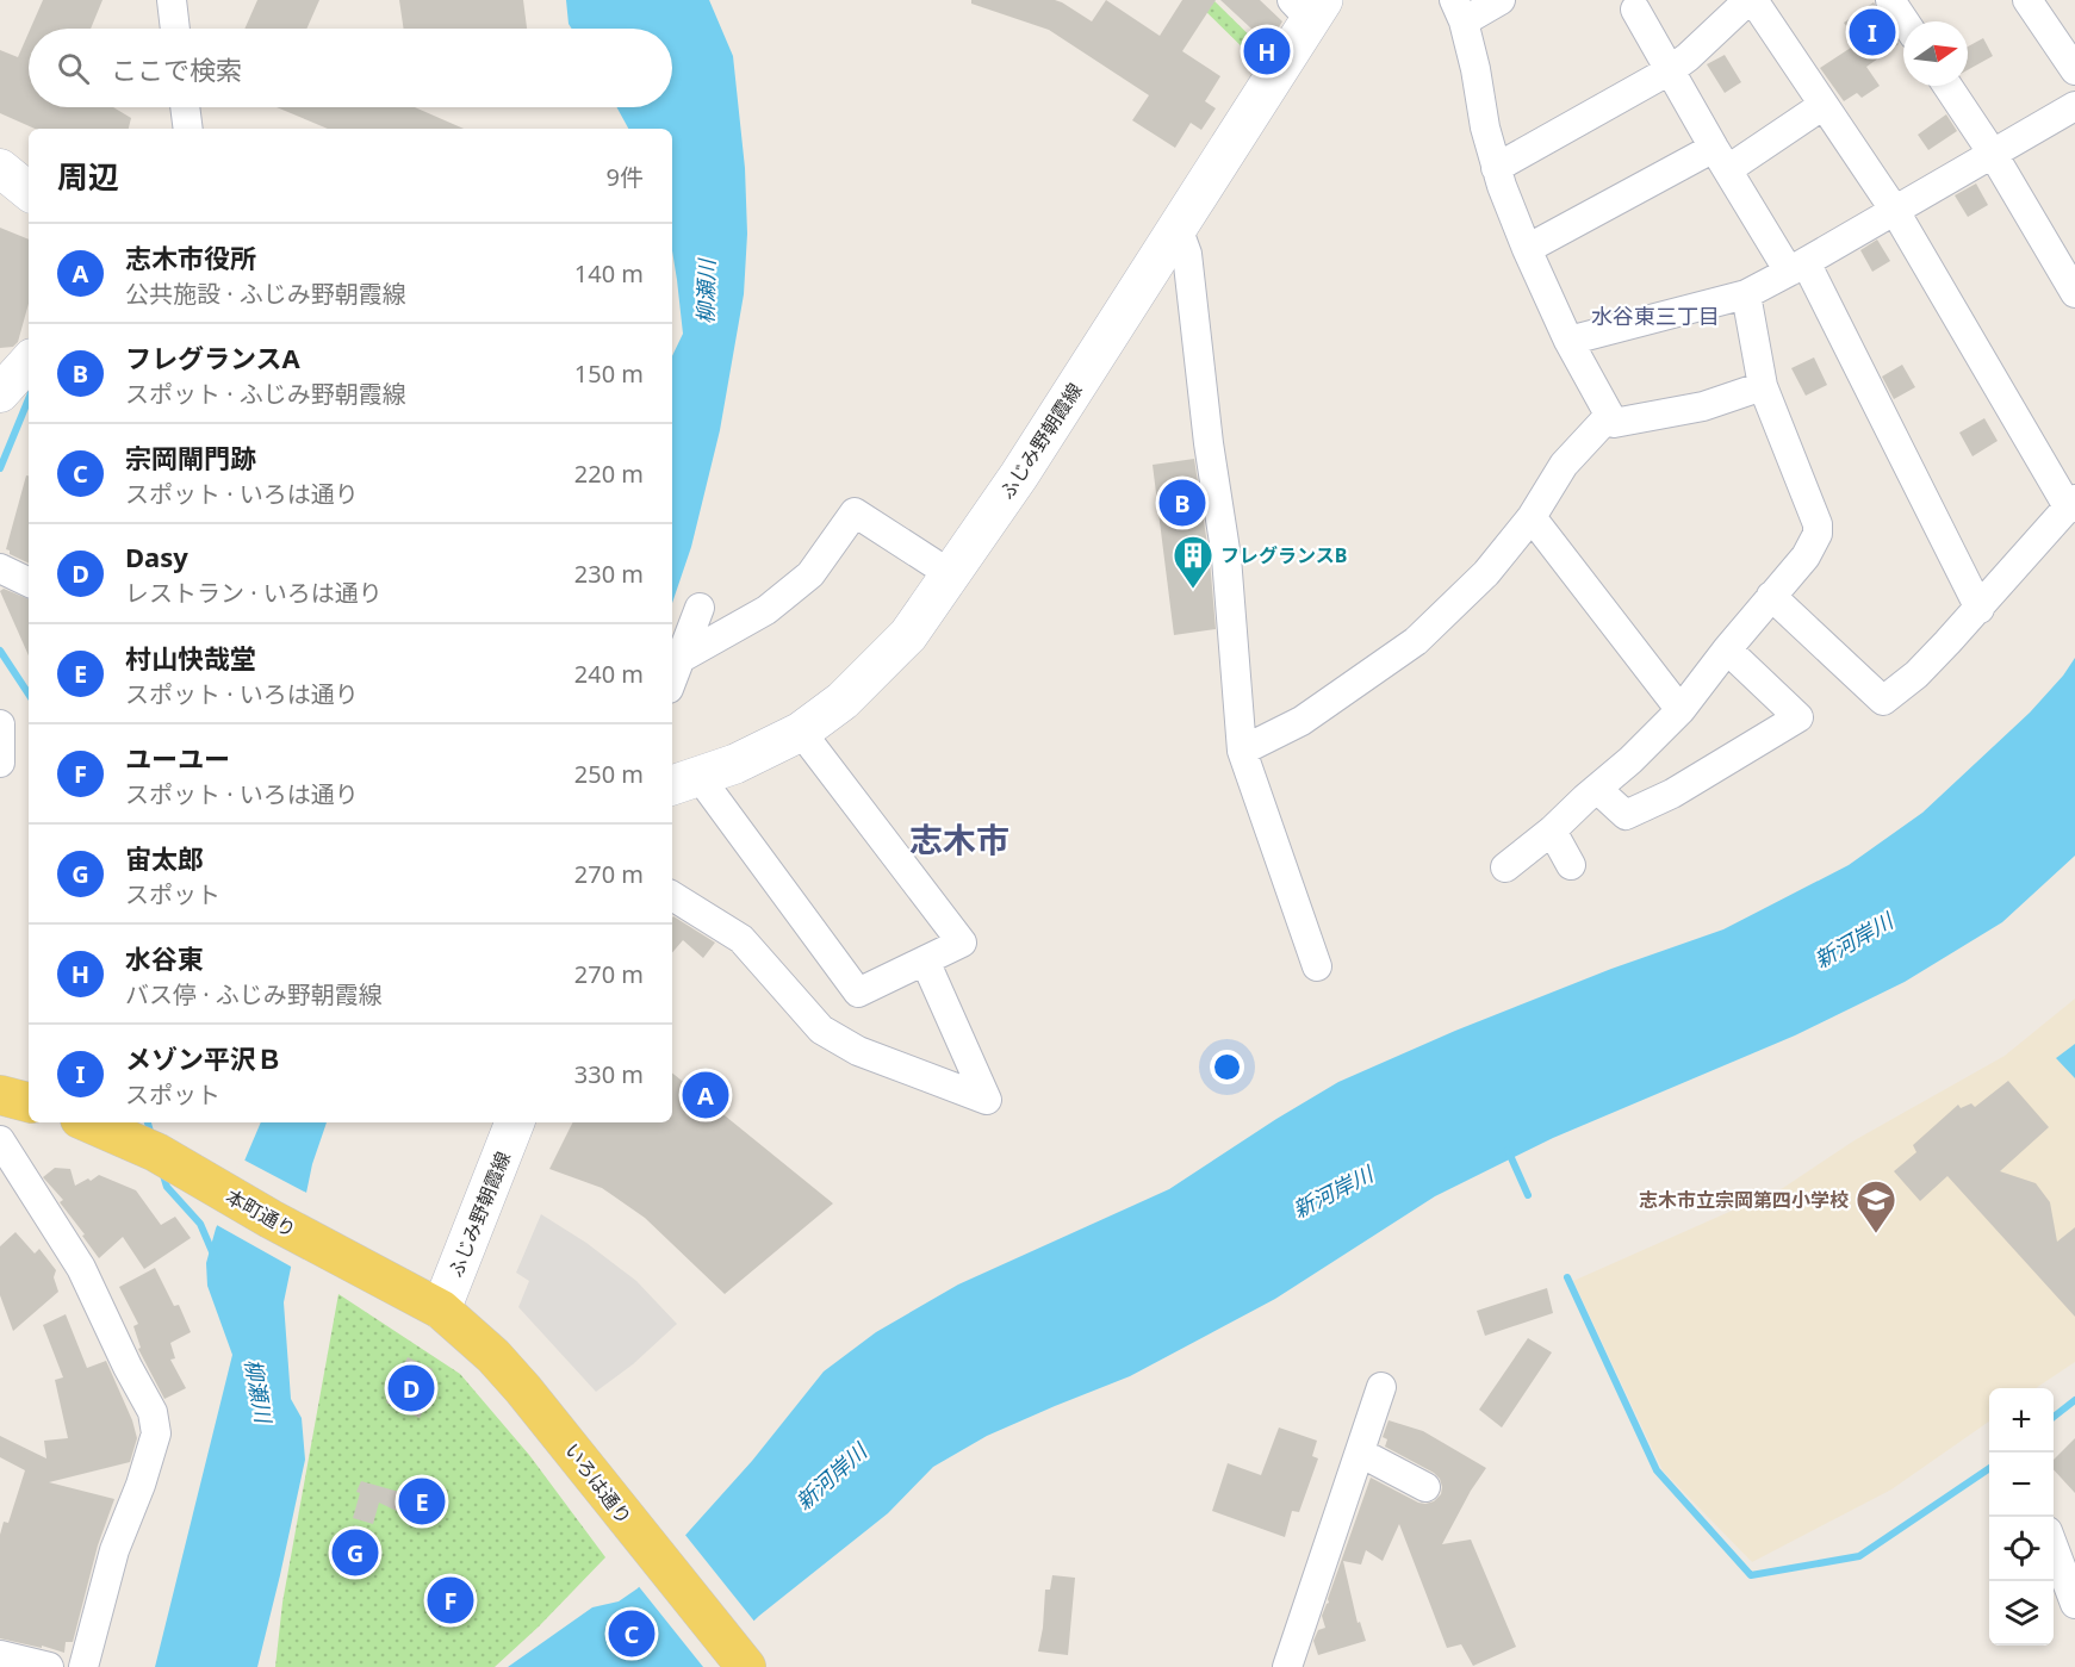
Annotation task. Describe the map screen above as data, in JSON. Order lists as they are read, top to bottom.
{
  "streets": {
    "main road": ["ふじみ野朝霞線", "本町通り", "いろは通り"]
  },
  "crossings": [
    ["ふじみ野朝霞線", "本町通り"],
    ["ふじみ野朝霞線", "いろは通り"],
    ["本町通り", "いろは通り"]
  ],
  "districts": ["水谷東三丁目", "志木市"],
  "water": ["柳瀬川", "新河岸川"],
  "places": {
    "building": ["フレグランスB"],
    "school or university": ["志木市立宗岡第四小学校"]
  },
  "north": "right",
  "page": {
    "pins": [
      "I",
      "H",
      "B",
      "A",
      "D",
      "E",
      "G",
      "F",
      "C"
    ],
    "search": "ここで検索",
    "heading": ["周辺", "9件"],
    "list": [
      {
        "mark": "A",
        "name": "志木市役所",
        "note": "公共施設 · ふじみ野朝霞線",
        "value": "140 m"
      },
      {
        "mark": "B",
        "name": "フレグランスA",
        "note": "スポット · ふじみ野朝霞線",
        "value": "150 m"
      },
      {
        "mark": "C",
        "name": "宗岡閘門跡",
        "note": "スポット · いろは通り",
        "value": "220 m"
      },
      {
        "mark": "D",
        "name": "Dasy",
        "note": "レストラン · いろは通り",
        "value": "230 m"
      },
      {
        "mark": "E",
        "name": "村山快哉堂",
        "note": "スポット · いろは通り",
        "value": "240 m"
      },
      {
        "mark": "F",
        "name": "ユーユー",
        "note": "スポット · いろは通り",
        "value": "250 m"
      },
      {
        "mark": "G",
        "name": "宙太郎",
        "note": "スポット",
        "value": "270 m"
      },
      {
        "mark": "H",
        "name": "水谷東",
        "note": "バス停 · ふじみ野朝霞線",
        "value": "270 m"
      },
      {
        "mark": "I",
        "name": "メゾン平沢Ｂ",
        "note": "スポット",
        "value": "330 m"
      }
    ],
    "map_buttons": ["+", "−"]
  }
}
